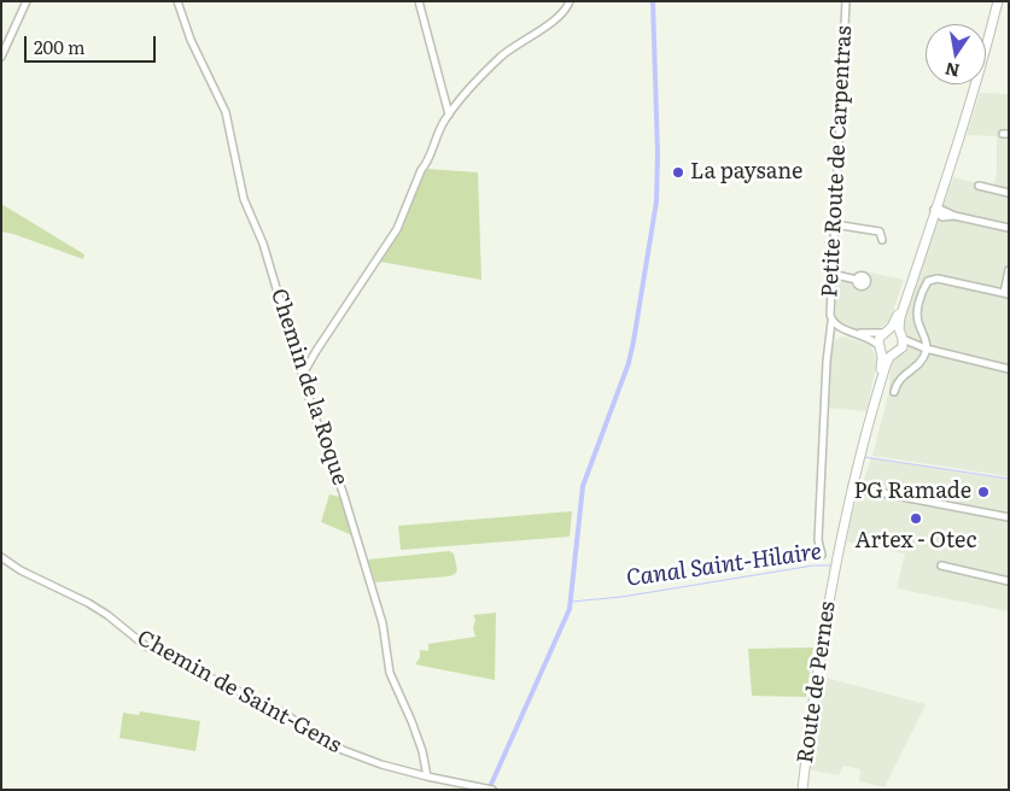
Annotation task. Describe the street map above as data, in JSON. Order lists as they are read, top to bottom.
{
  "streets": {
    "main road": ["Route de Pernes"],
    "street": ["Petite Route de Carpentras", "Chemin de la Roque", "Chemin de Saint-Gens"]
  },
  "crossings": [
    ["Chemin de la Roque", "Chemin de Saint-Gens"]
  ],
  "water": ["Canal Saint-Hilaire"],
  "places": ["La paysane", "PG Ramade", "Artex - Otec"],
  "scale_bar": "200 m",
  "north": "bottom"
}
